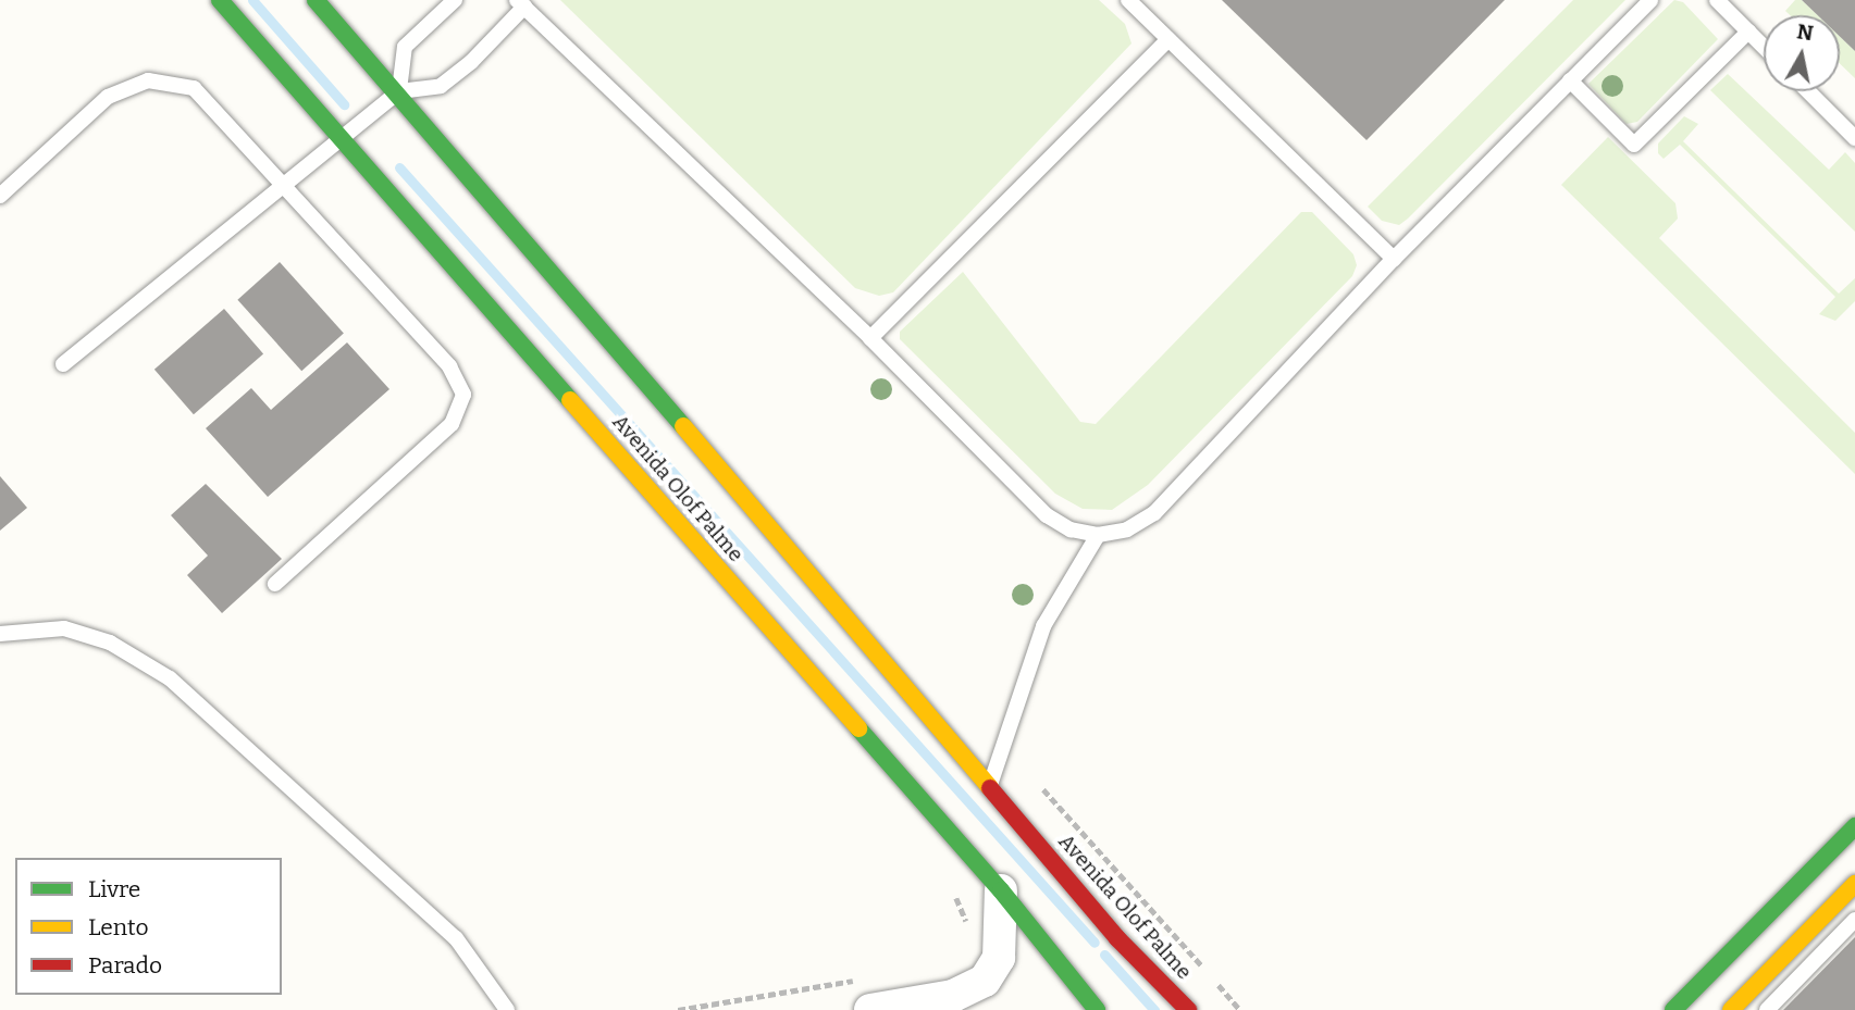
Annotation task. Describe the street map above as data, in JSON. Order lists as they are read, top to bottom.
{
  "streets": {
    "main road": ["Avenida Olof Palme"]
  },
  "legend": ["Livre", "Lento", "Parado"],
  "north": "top"
}
